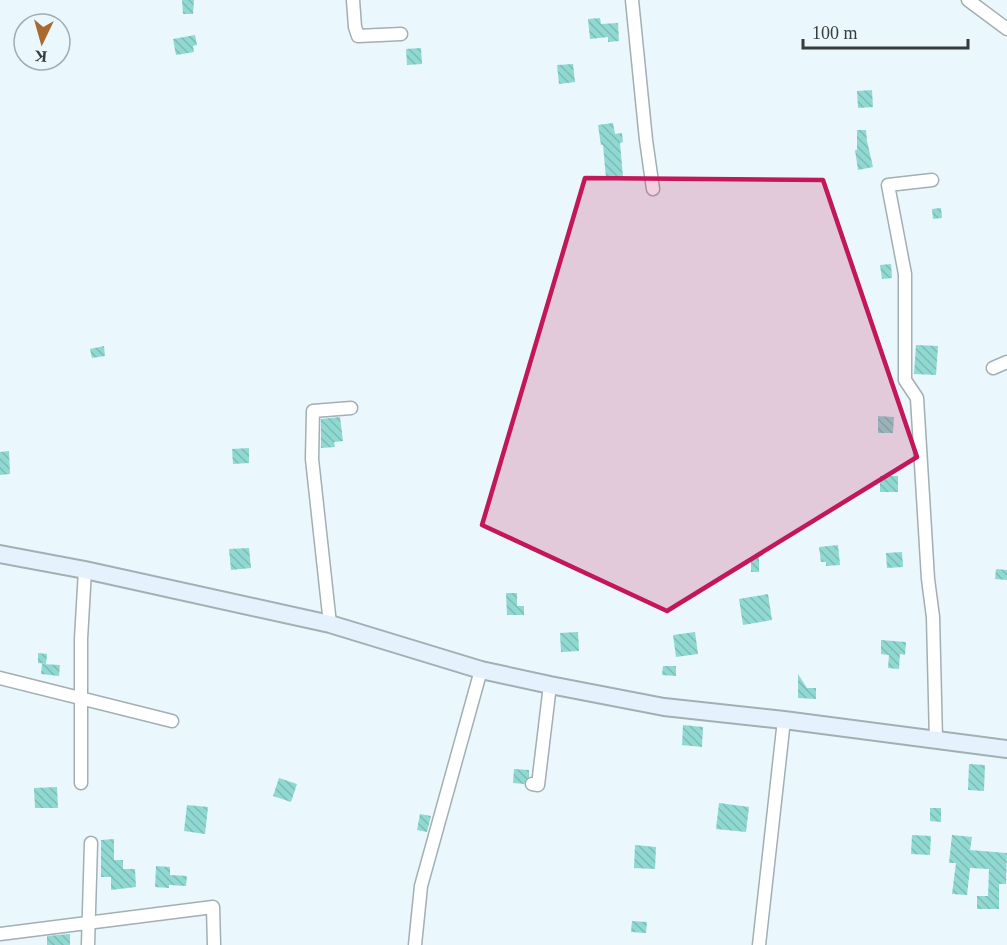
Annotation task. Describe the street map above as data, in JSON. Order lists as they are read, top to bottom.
{
  "scale_bar": "100 m",
  "north": "bottom"
}
